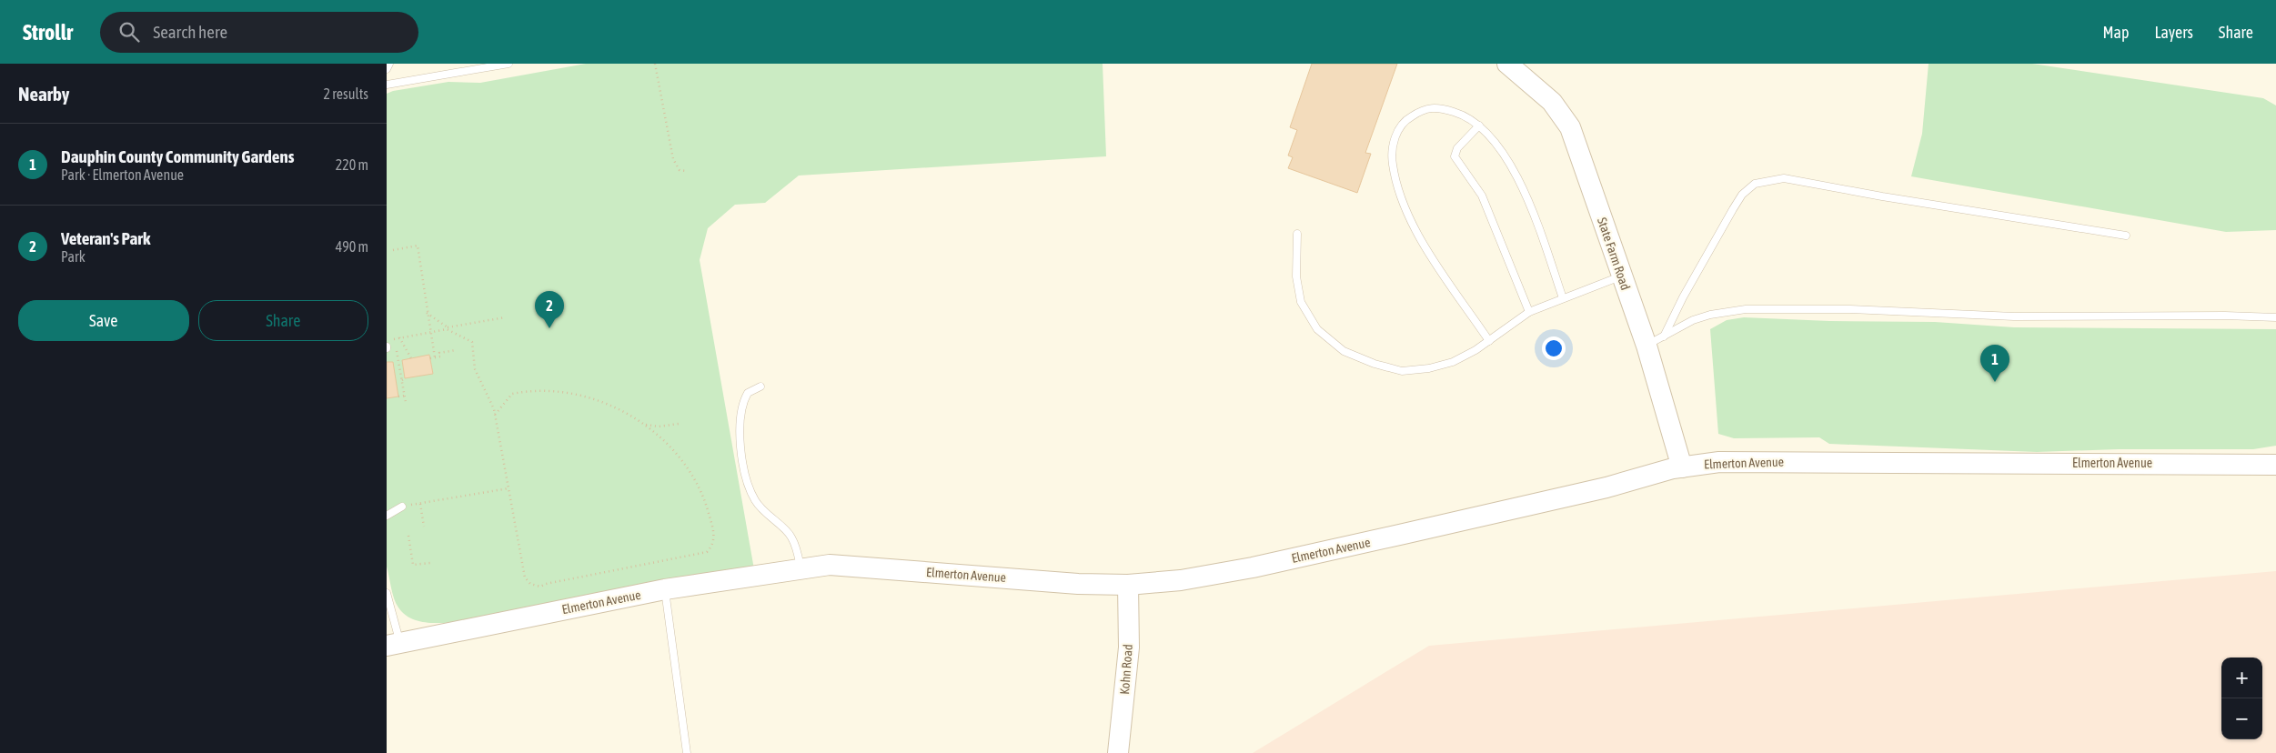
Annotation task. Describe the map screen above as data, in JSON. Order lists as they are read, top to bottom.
{
  "streets": {
    "main road": ["State Farm Road", "Elmerton Avenue", "Kohn Road"]
  },
  "crossings": [
    ["State Farm Road", "Elmerton Avenue"],
    ["Elmerton Avenue", "Kohn Road"]
  ],
  "page": {
    "header": "Strollr",
    "search": "Search here",
    "nav": ["Map", "Layers", "Share"],
    "heading": ["Nearby", "2 results"],
    "list": [
      {
        "mark": "1",
        "name": "Dauphin County Community Gardens",
        "note": "Park · Elmerton Avenue",
        "value": "220 m"
      },
      {
        "mark": "2",
        "name": "Veteran's Park",
        "note": "Park",
        "value": "490 m"
      }
    ],
    "buttons": ["Save", "Share"],
    "pins": ["2", "1"],
    "map_buttons": ["+", "−"]
  }
}
